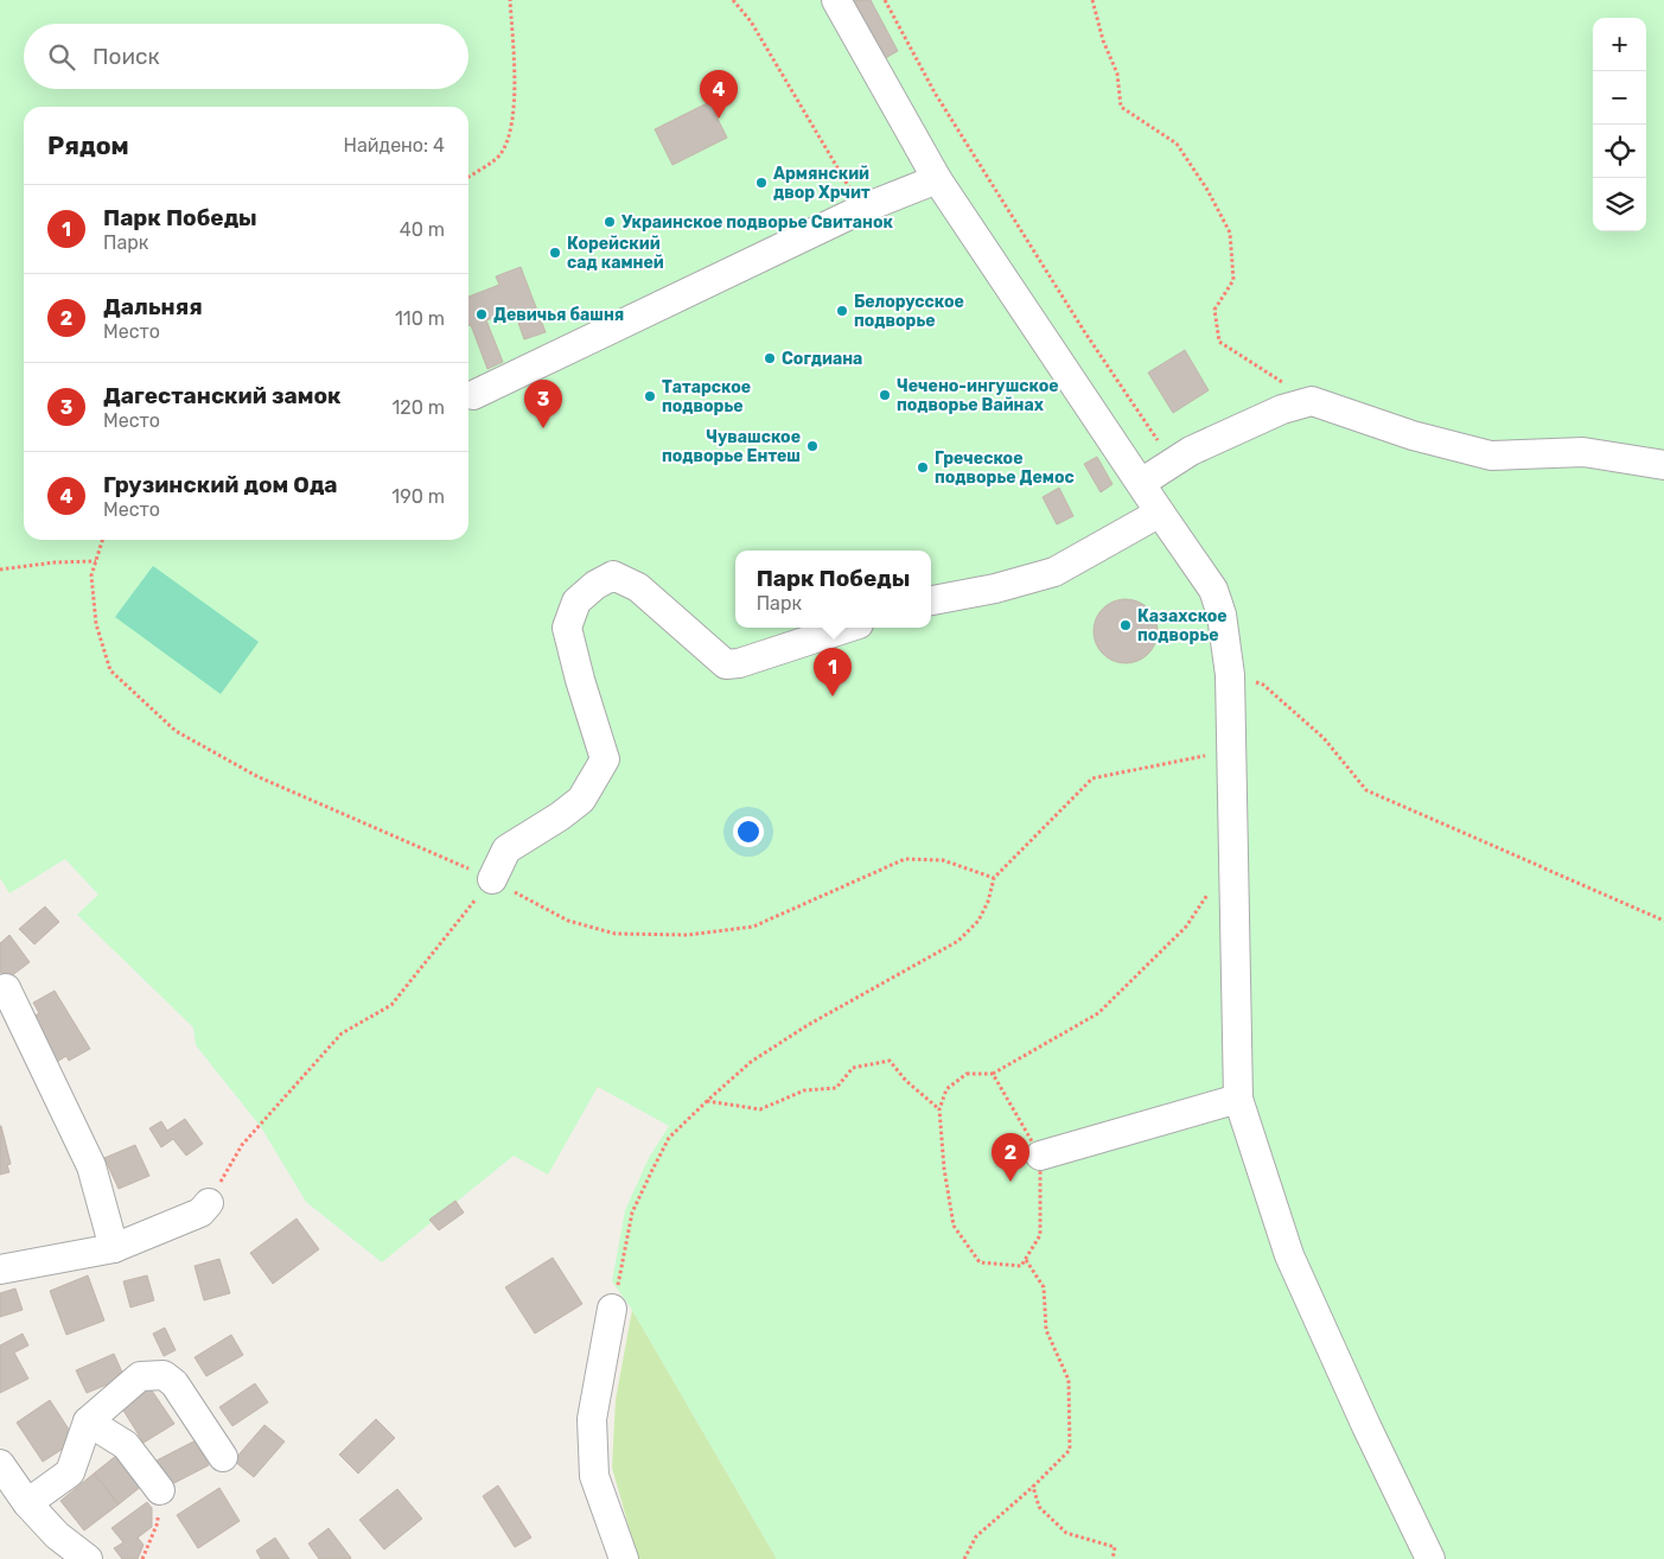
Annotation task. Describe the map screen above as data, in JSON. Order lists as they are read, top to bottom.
{
  "places": [
    "Армянский двор Хрчит",
    "Украинское подворье Свитанок",
    "Корейский сад камней",
    "Белорусское подворье",
    "Девичья башня",
    "Согдиана",
    "Чечено-ингушское подворье Вайнах",
    "Татарское подворье",
    "Чувашское подворье Ентеш",
    "Греческое подворье Демос",
    "Казахское подворье"
  ],
  "page": {
    "map_buttons": ["+", "−"],
    "search": "Поиск",
    "pins": [
      "4",
      "3",
      "1",
      "2"
    ],
    "heading": ["Рядом", "Найдено: 4"],
    "list": [
      {
        "mark": "1",
        "name": "Парк Победы",
        "note": "Парк",
        "value": "40 m"
      },
      {
        "mark": "2",
        "name": "Дальняя",
        "note": "Место",
        "value": "110 m"
      },
      {
        "mark": "3",
        "name": "Дагестанский замок",
        "note": "Место",
        "value": "120 m"
      },
      {
        "mark": "4",
        "name": "Грузинский дом Ода",
        "note": "Место",
        "value": "190 m"
      }
    ],
    "popup": ["Парк Победы", "Парк"]
  }
}
